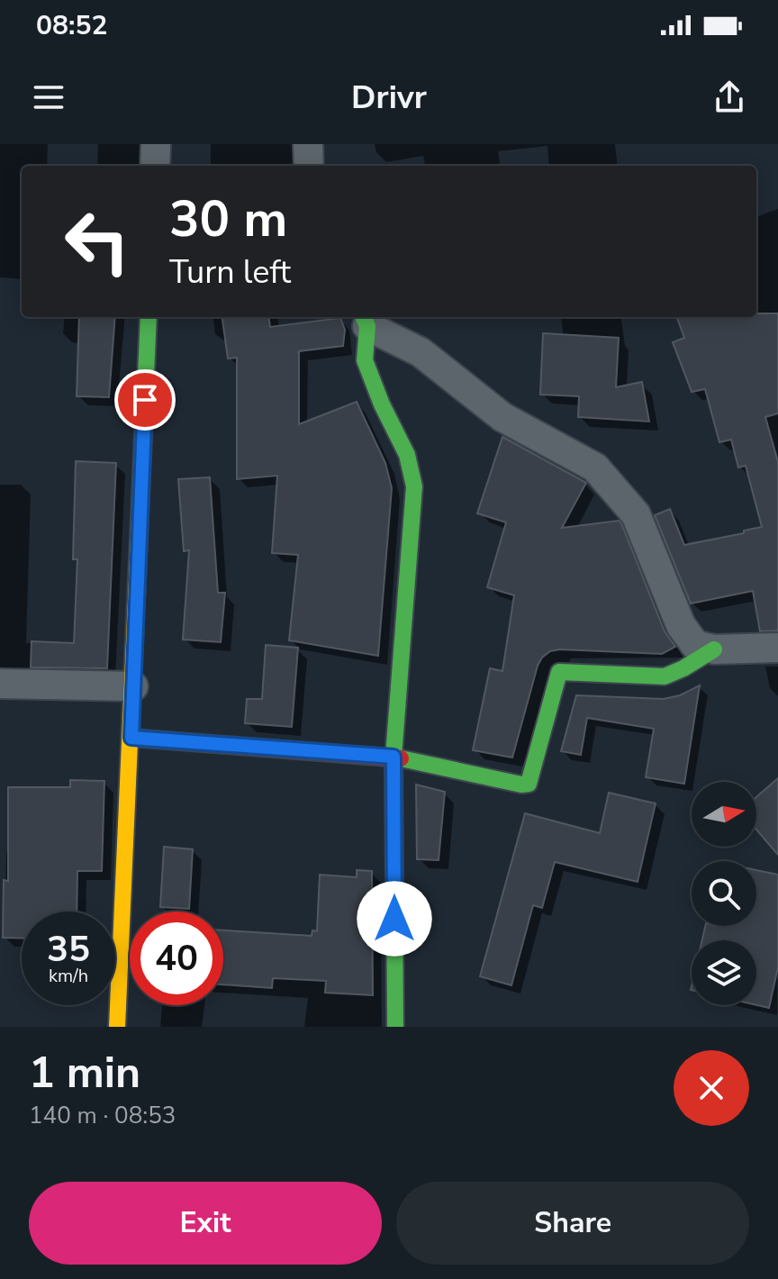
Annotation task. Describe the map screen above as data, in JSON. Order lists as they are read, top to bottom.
{
  "north": "right",
  "page": {
    "status": "08:52",
    "header": "Drivr",
    "turn": ["30 m", "Turn left"],
    "speed": "35 km/h",
    "limit": "40",
    "heading": ["1 min", "140 m · 08:53"],
    "buttons": ["Exit", "Share"]
  }
}
